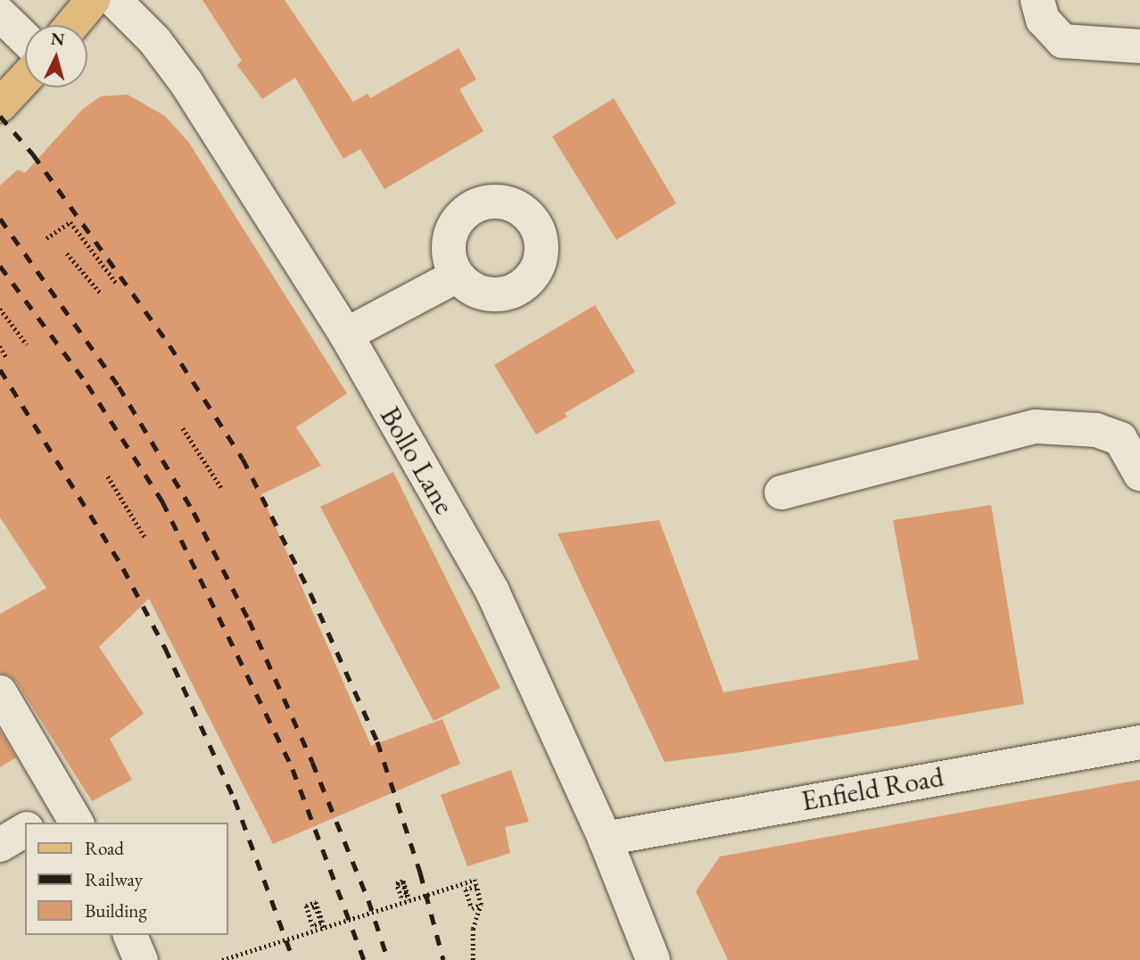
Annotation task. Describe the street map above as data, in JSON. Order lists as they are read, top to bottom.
{
  "streets": {
    "street": ["Bollo Lane", "Enfield Road"]
  },
  "crossings": [
    ["Bollo Lane", "Enfield Road"]
  ],
  "legend": ["Road", "Railway", "Building"],
  "north": "top"
}
